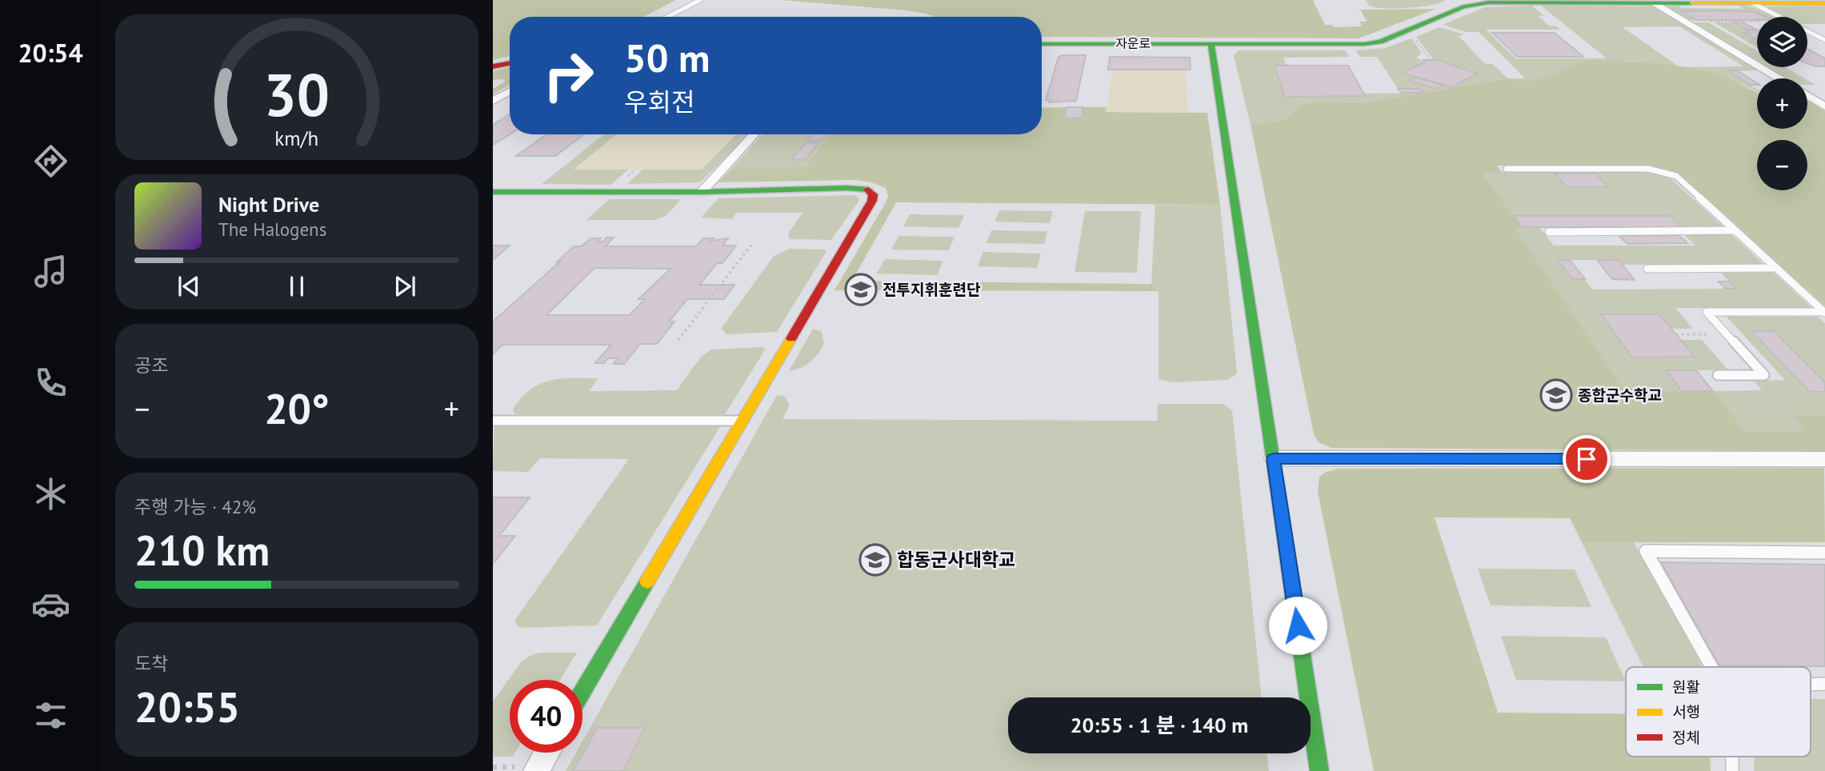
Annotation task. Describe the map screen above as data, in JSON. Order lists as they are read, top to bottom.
{
  "streets": {
    "street": ["자운로"]
  },
  "places": {
    "school or university": ["전투지휘훈련단", "종합군수학교", "합동군사대학교"]
  },
  "legend": ["원활", "서행", "정체"],
  "page": {
    "tabs": "20:54",
    "map_buttons": ["+", "−"],
    "turn": ["50 m", "우회전"],
    "song": ["Night Drive", "The Halogens"],
    "tile": [
      "공조",
      ["주행 가능 · 42%", "210 km"],
      ["도착", "20:55"]
    ],
    "heat": ["−", "20°", "+"],
    "limit": "40",
    "trip": "20:55 · 1 분 · 140 m",
    "gauge": ["30", "km/h"]
  }
}
